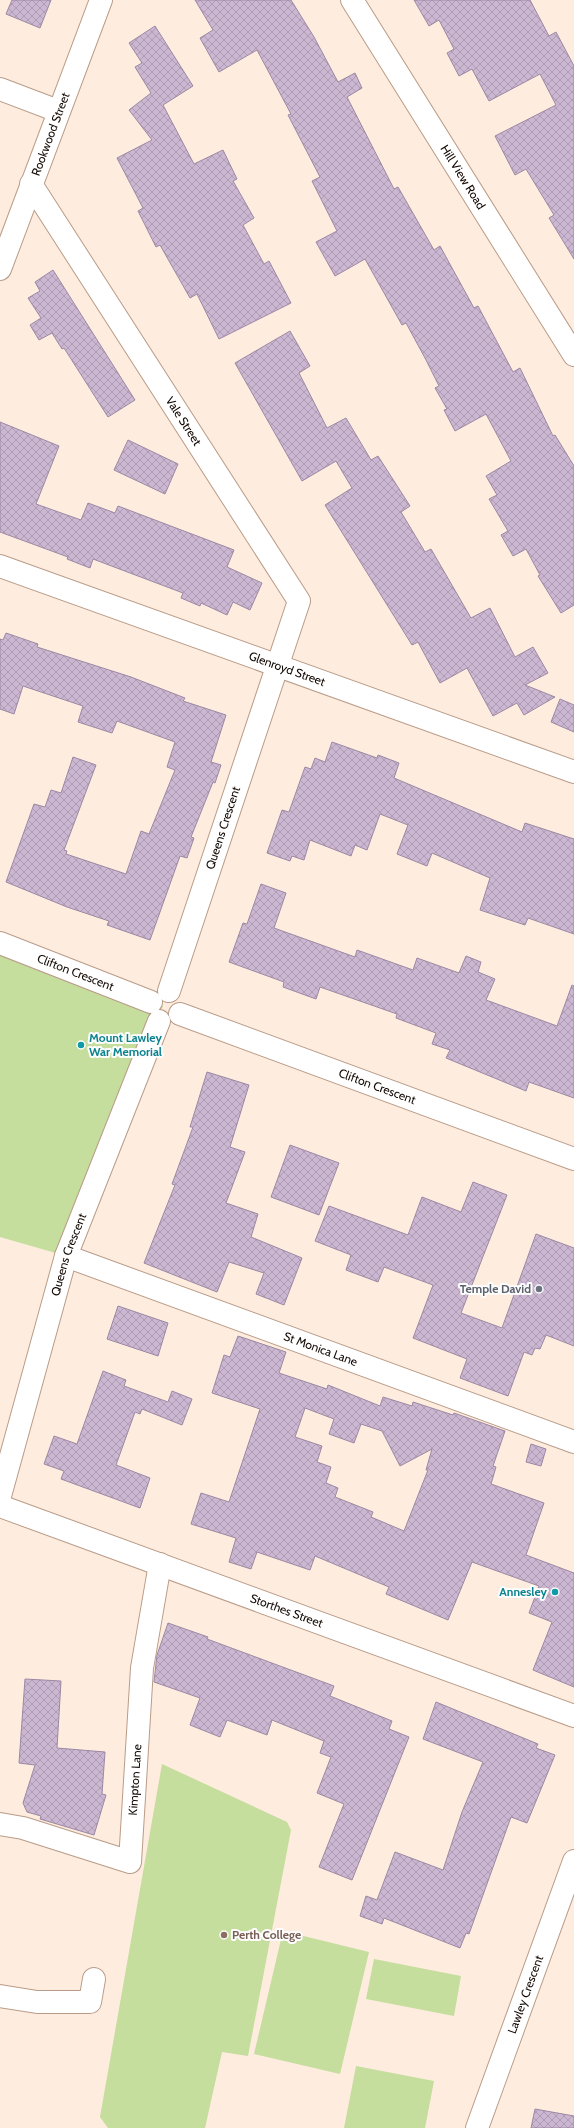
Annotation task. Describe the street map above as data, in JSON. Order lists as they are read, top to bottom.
{
  "streets": {
    "street": [
      "Rookwood Street",
      "Hill View Road",
      "Vale Street",
      "Glenroyd Street",
      "Queens Crescent",
      "Clifton Crescent",
      "St Monica Lane",
      "Storthes Street",
      "Kimpton Lane",
      "Lawley Crescent"
    ]
  },
  "crossings": [
    ["Rookwood Street", "Vale Street"],
    ["Vale Street", "Glenroyd Street"],
    ["Vale Street", "Queens Crescent"],
    ["Glenroyd Street", "Queens Crescent"],
    ["Queens Crescent", "Clifton Crescent"],
    ["Queens Crescent", "St Monica Lane"],
    ["Storthes Street", "Kimpton Lane"]
  ],
  "places": [
    "Mount Lawley War Memorial",
    "Temple David",
    "Annesley",
    "Perth College"
  ]
}
